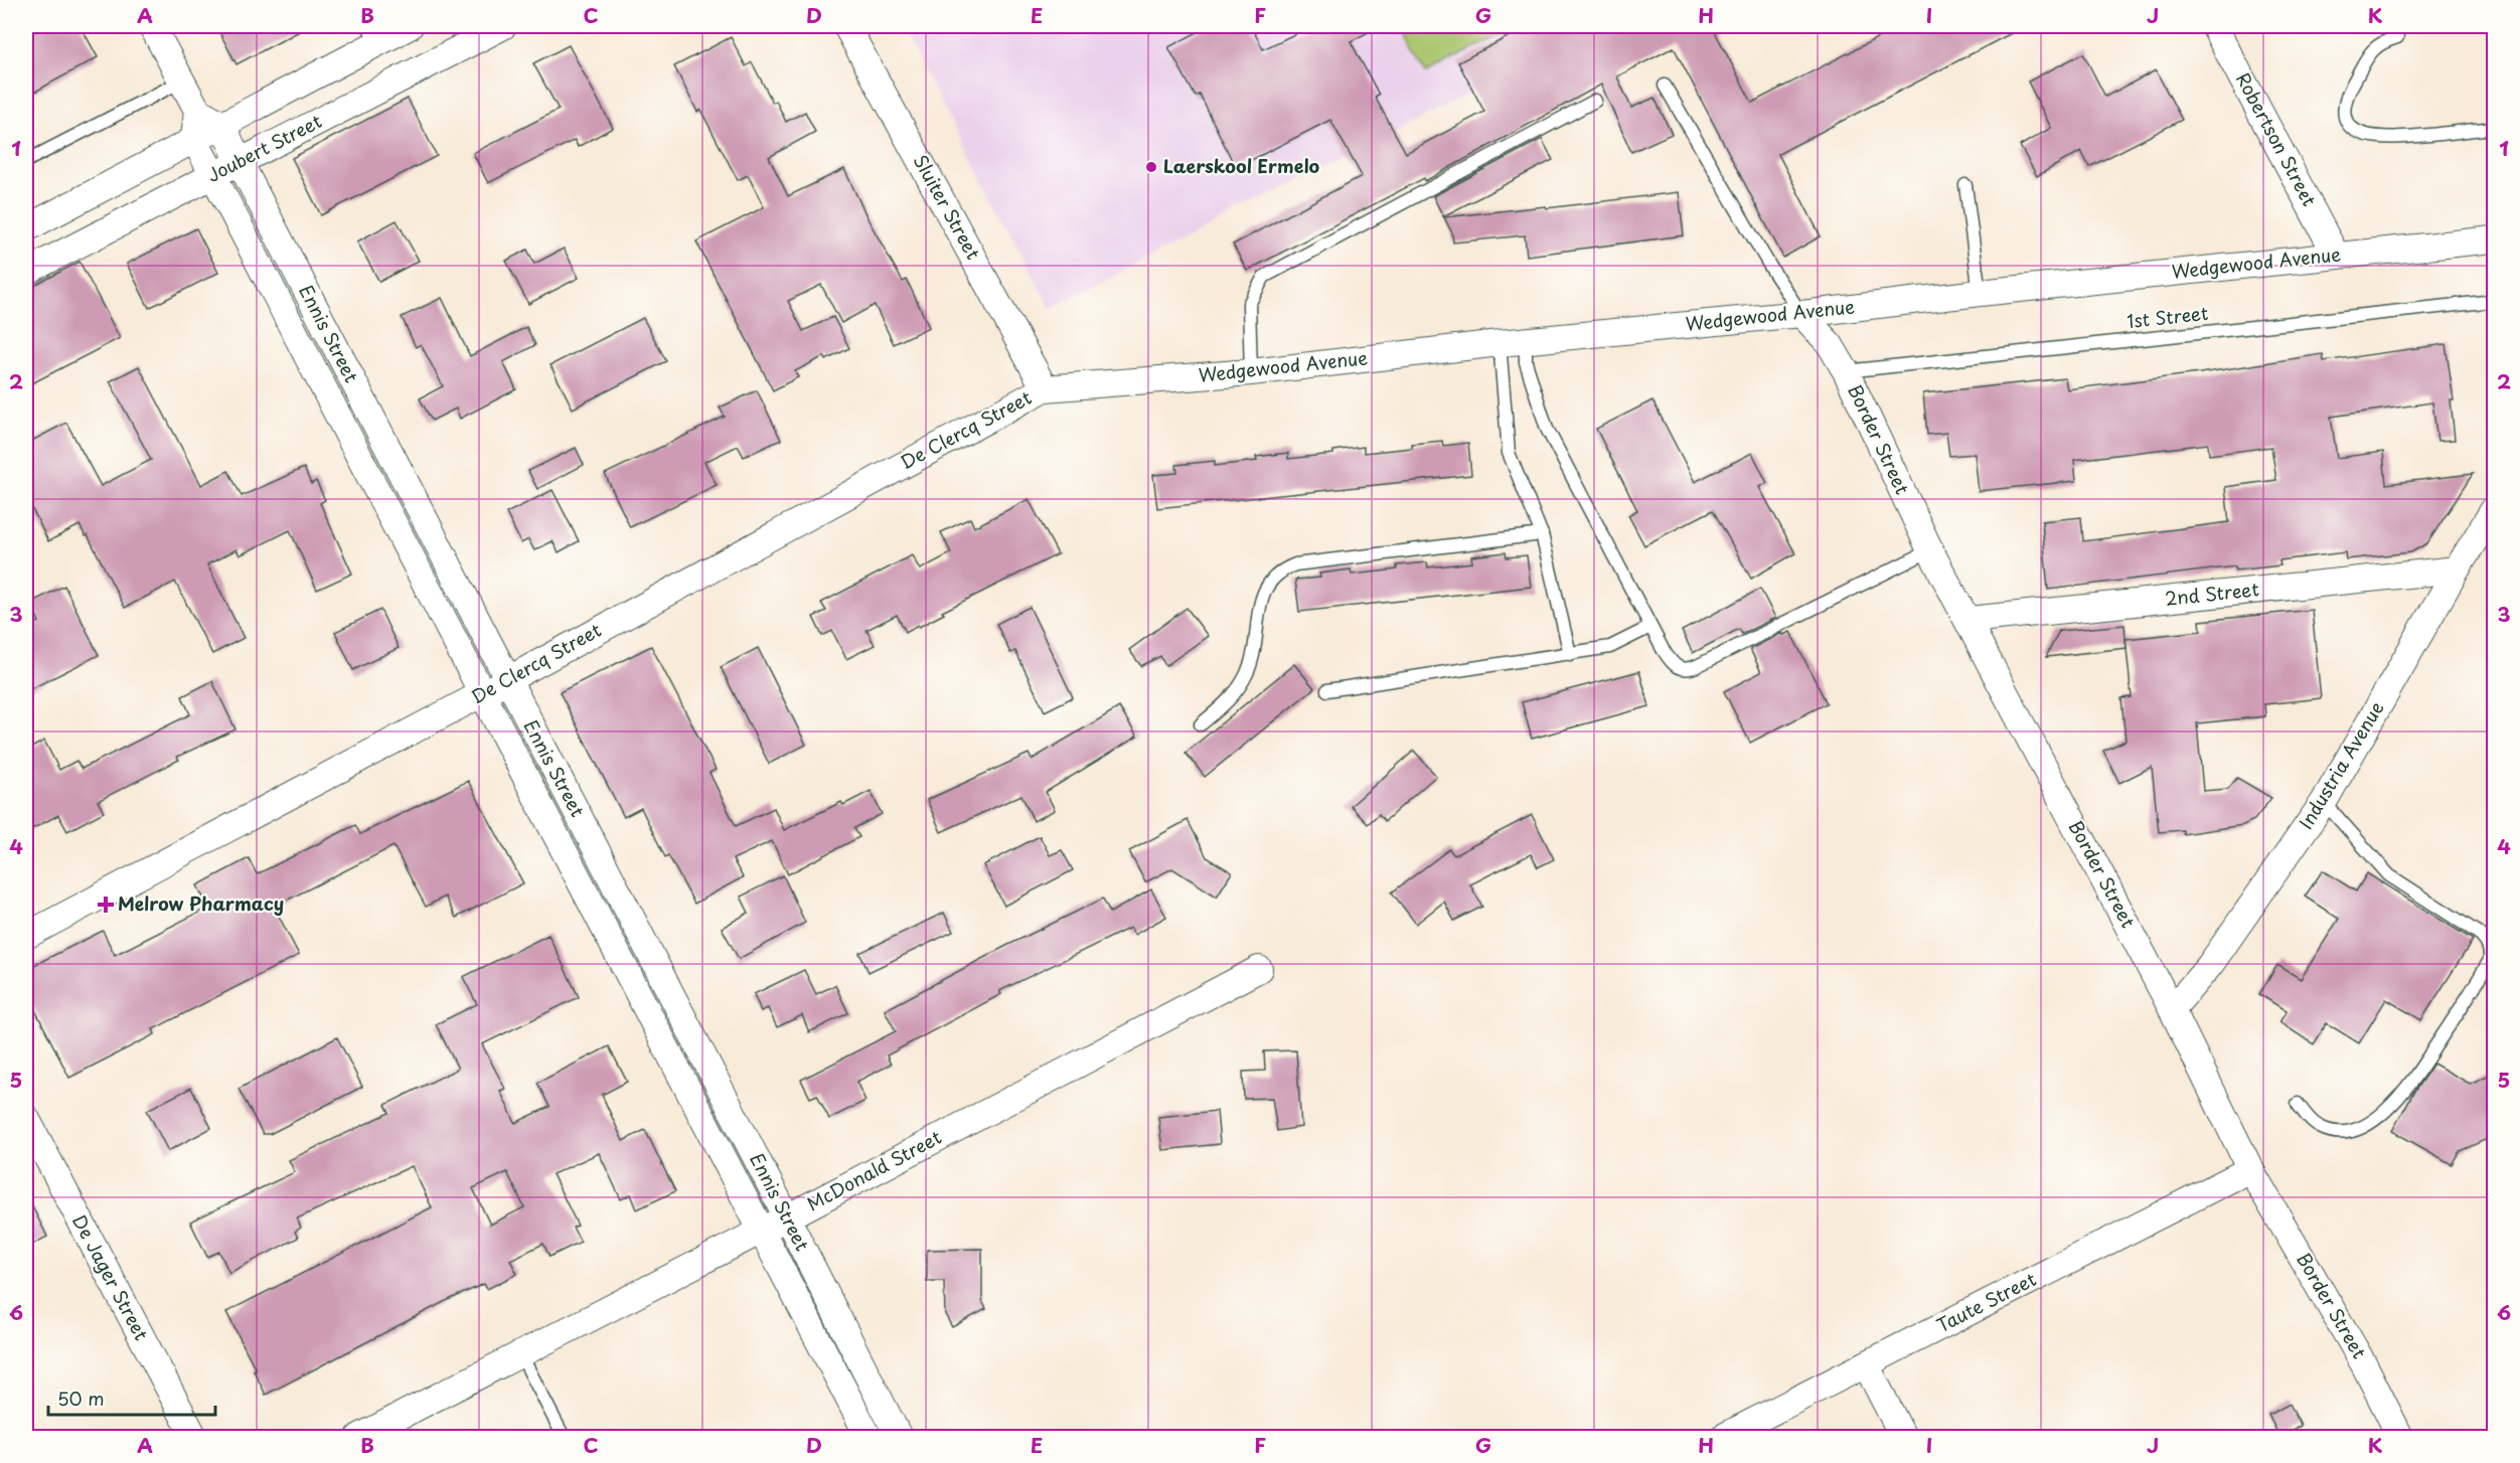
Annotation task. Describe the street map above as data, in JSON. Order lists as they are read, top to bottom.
{
  "streets": {
    "street": [
      "Robertson Street",
      "Joubert Street",
      "Sluiter Street",
      "Wedgewood Avenue",
      "Ennis Street",
      "De Clercq Street",
      "Border Street",
      "2nd Street",
      "Industria Avenue",
      "McDonald Street",
      "De Jager Street",
      "Taute Street"
    ],
    "lane": ["1st Street"]
  },
  "crossings": [
    ["Robertson Street", "Wedgewood Avenue"],
    ["Joubert Street", "Ennis Street"],
    ["Sluiter Street", "Wedgewood Avenue"],
    ["Sluiter Street", "De Clercq Street"],
    ["Wedgewood Avenue", "De Clercq Street"],
    ["Wedgewood Avenue", "Border Street"],
    ["1st Street", "Border Street"],
    ["Ennis Street", "De Clercq Street"],
    ["Ennis Street", "McDonald Street"],
    ["Border Street", "2nd Street"],
    ["Border Street", "Industria Avenue"],
    ["Border Street", "Taute Street"],
    ["2nd Street", "Industria Avenue"]
  ],
  "places": {
    "other": ["Laerskool Ermelo"],
    "health": ["Melrow Pharmacy"]
  },
  "scale_bar": "50 m",
  "grid": {
    "columns": [
      "A",
      "B",
      "C",
      "D",
      "E",
      "F",
      "G",
      "H",
      "I",
      "J",
      "K"
    ],
    "rows": [
      "1",
      "2",
      "3",
      "4",
      "5",
      "6"
    ]
  }
}
